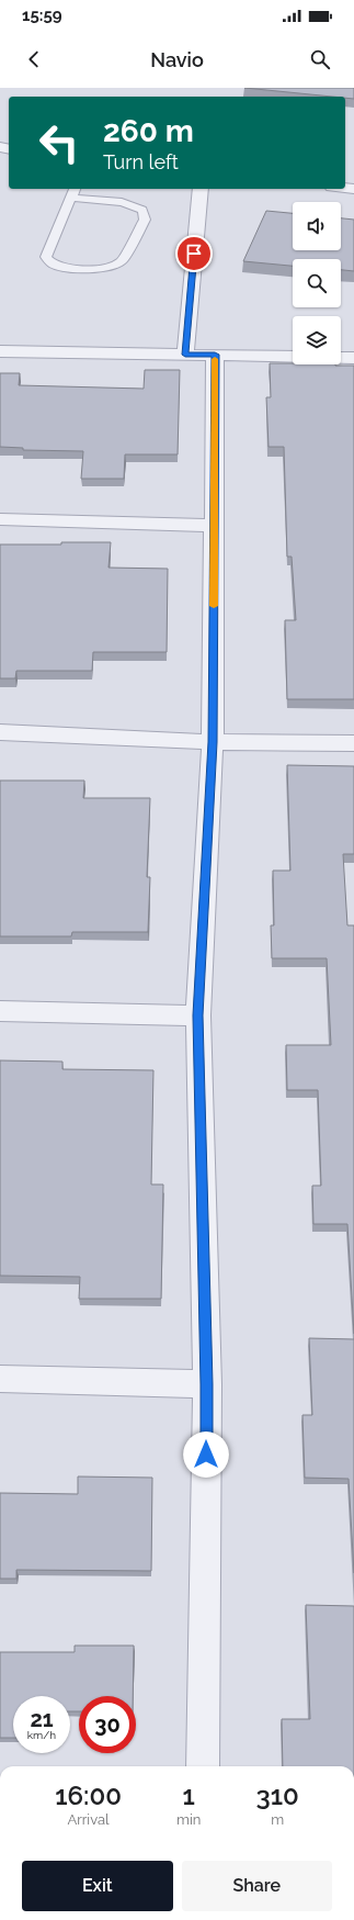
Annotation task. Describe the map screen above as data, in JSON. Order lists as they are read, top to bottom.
{
  "page": {
    "status": "15:59",
    "header": "Navio",
    "turn": ["260 m", "Turn left"],
    "speed": "21 km/h",
    "limit": "30",
    "eta": [
      "16:00",
      "Arrival",
      "1",
      "min",
      "310",
      "m"
    ],
    "buttons": ["Exit", "Share"]
  }
}
